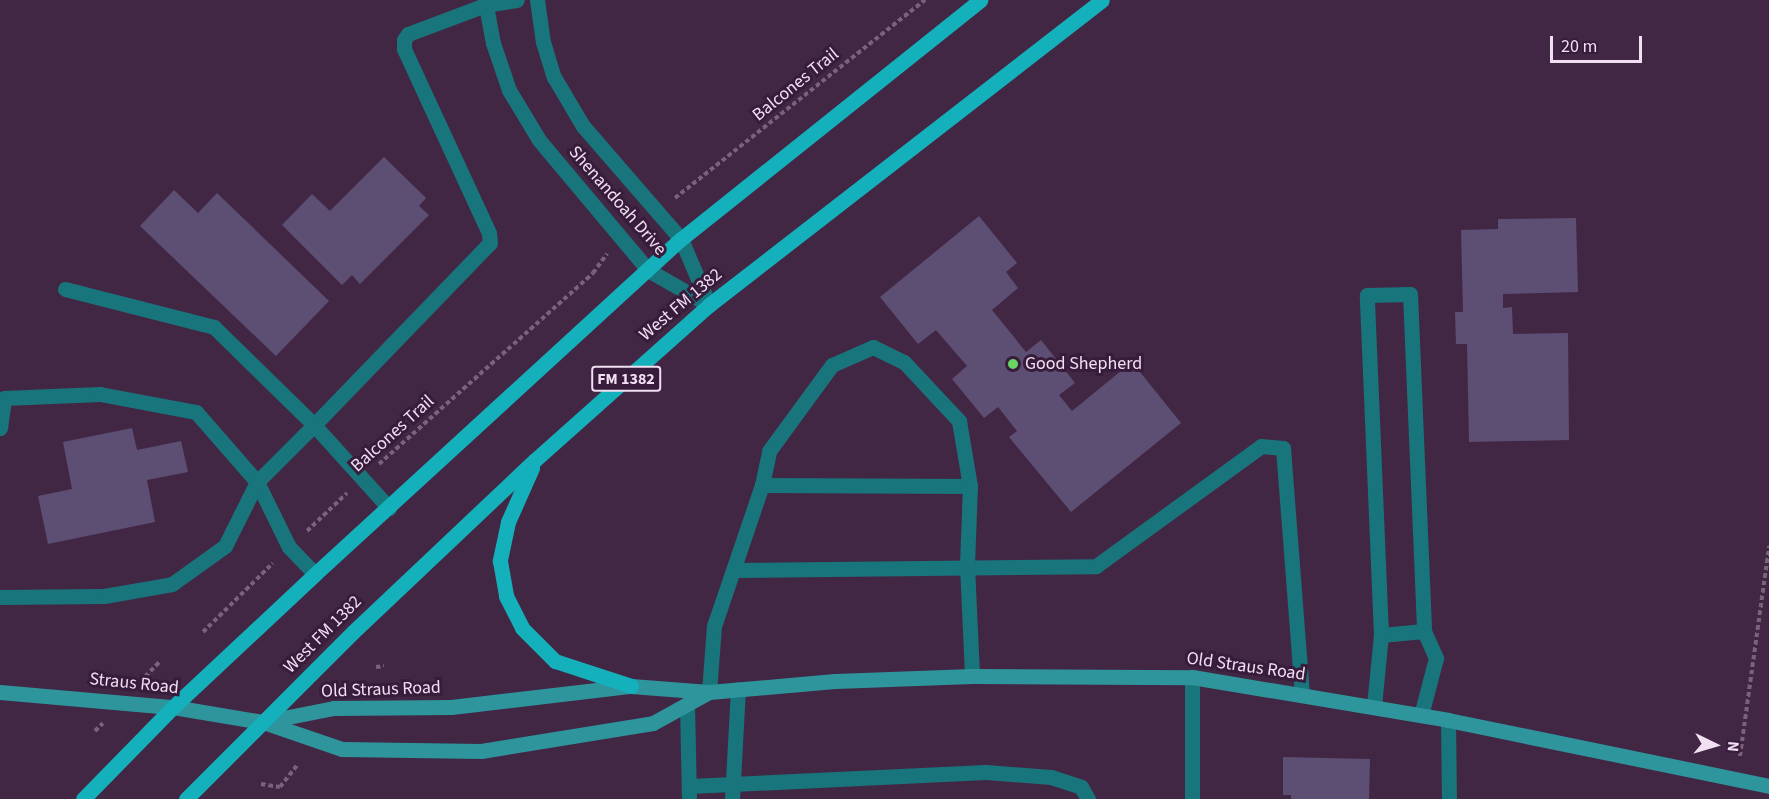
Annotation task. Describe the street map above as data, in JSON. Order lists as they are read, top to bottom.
{
  "streets": {
    "main road": ["West FM 1382", "FM 1382"],
    "street": ["Shenandoah Drive", "Old Straus Road", "Straus Road"],
    "path": ["Balcones Trail"]
  },
  "crossings": [
    ["Shenandoah Drive", "West FM 1382"],
    ["West FM 1382", "Old Straus Road"],
    ["West FM 1382", "Straus Road"],
    ["Old Straus Road", "Straus Road"]
  ],
  "places": ["Good Shepherd"],
  "scale_bar": "20 m",
  "north": "right"
}
